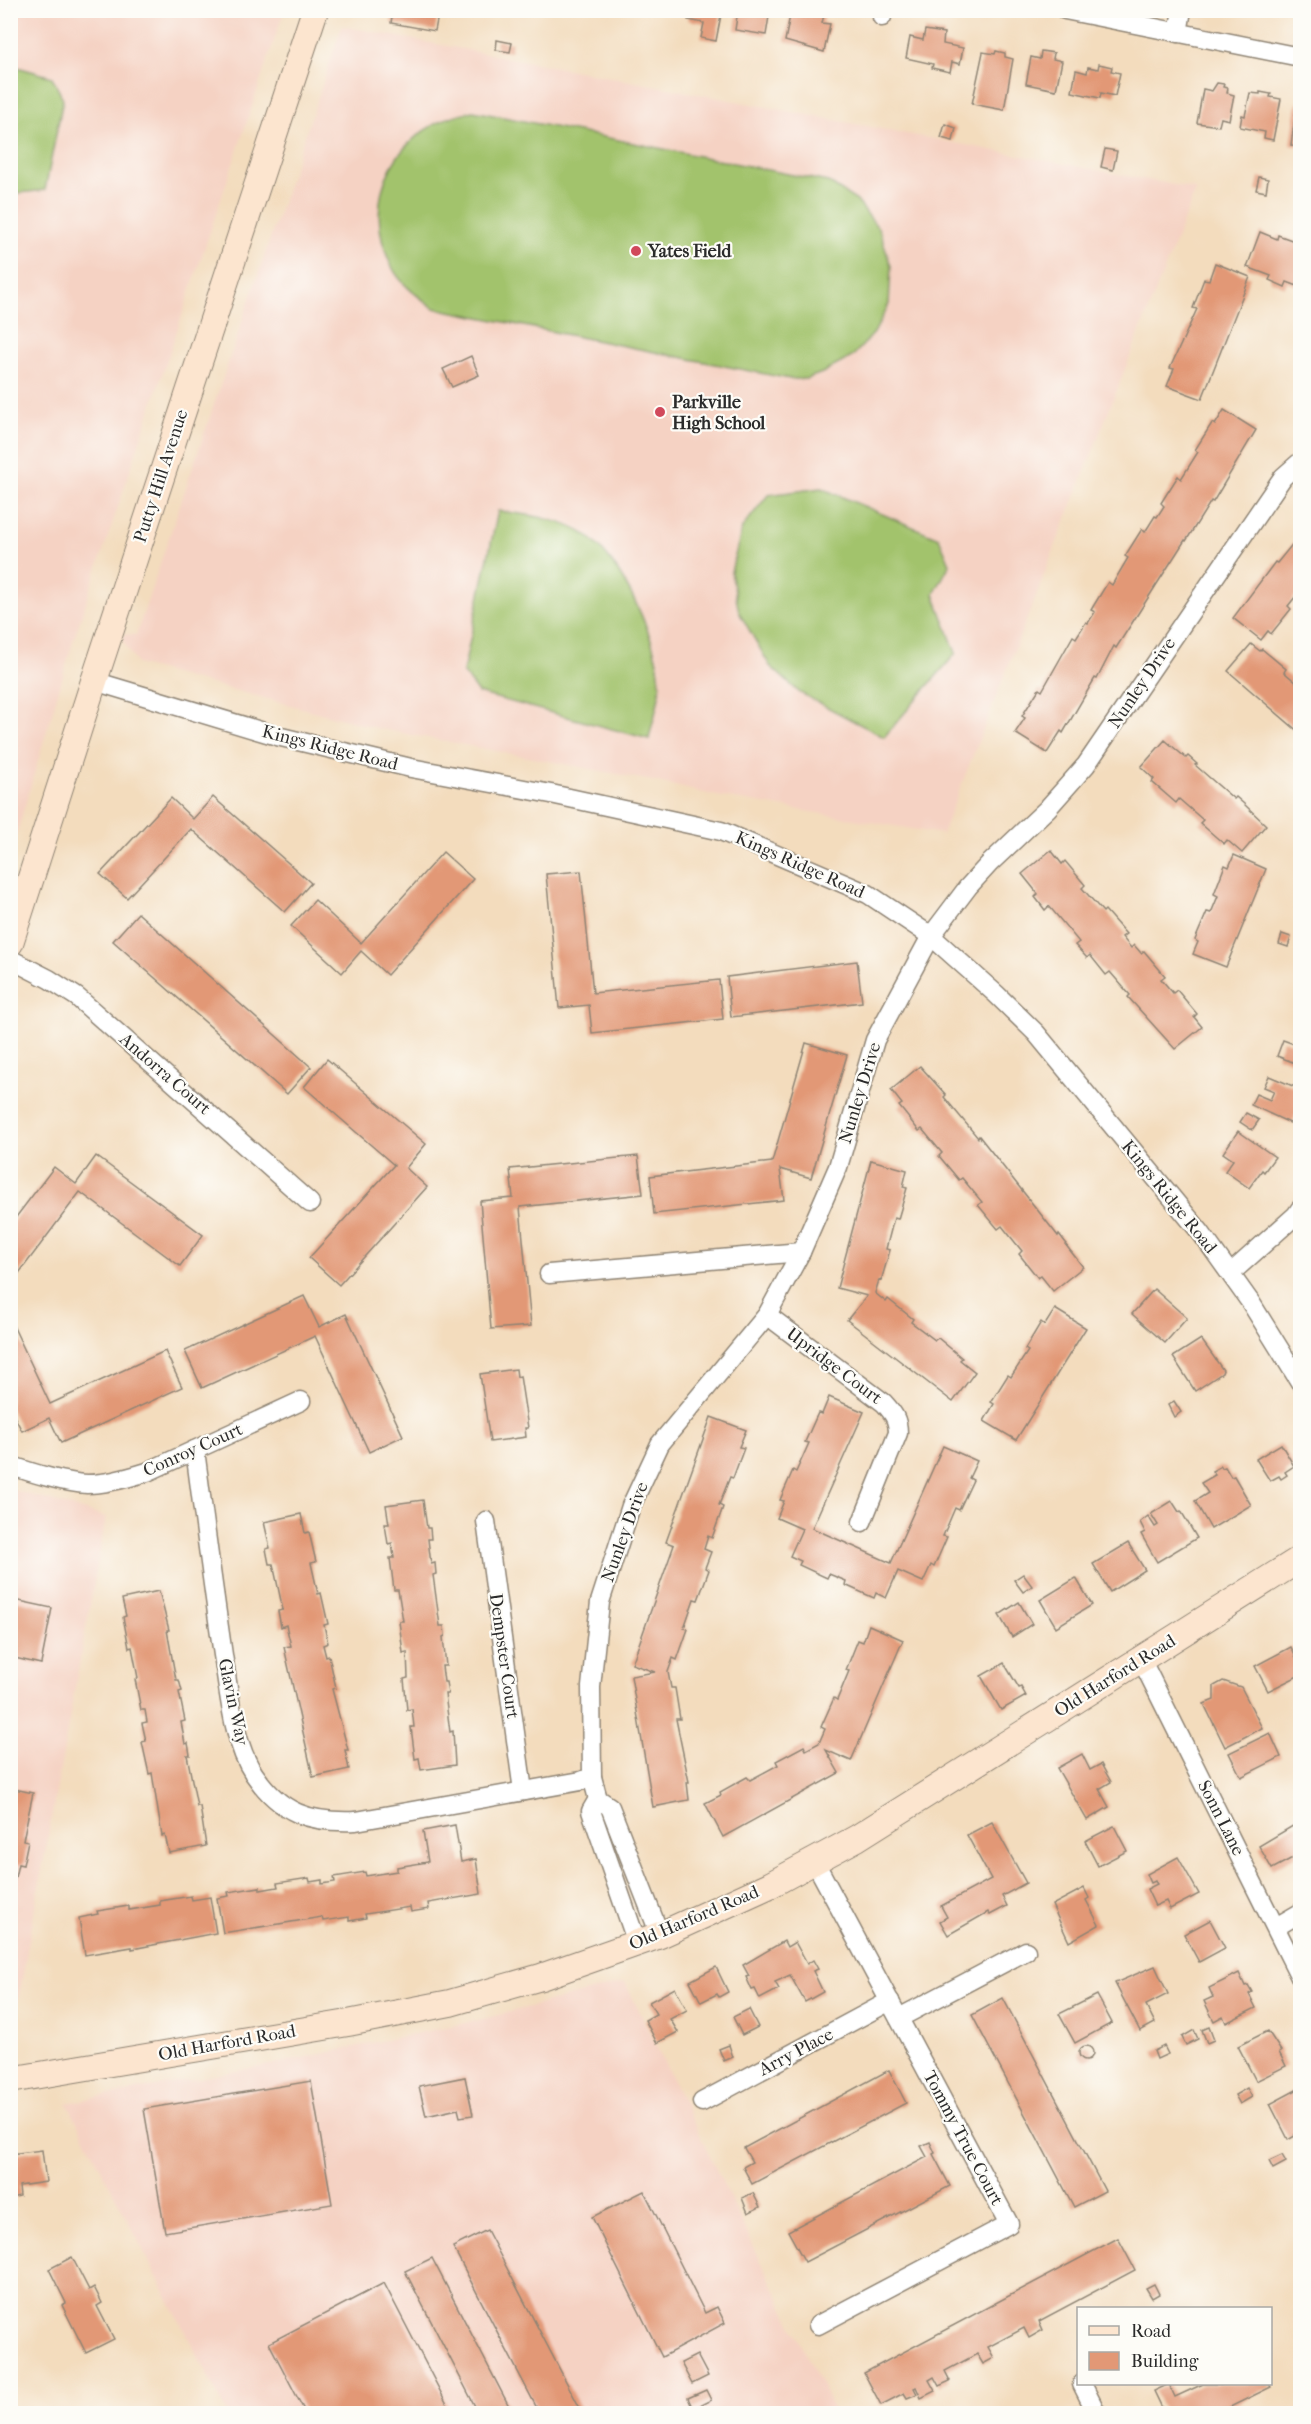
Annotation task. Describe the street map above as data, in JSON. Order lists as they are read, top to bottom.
{
  "streets": {
    "street": [
      "Putty Hill Avenue",
      "Nunley Drive",
      "Kings Ridge Road",
      "Andorra Court",
      "Upridge Court",
      "Conroy Court",
      "Dempster Court",
      "Old Harford Road",
      "Glavin Way",
      "Sonn Lane",
      "Arry Place",
      "Tommy True Court"
    ]
  },
  "crossings": [
    ["Putty Hill Avenue", "Kings Ridge Road"],
    ["Nunley Drive", "Kings Ridge Road"],
    ["Nunley Drive", "Upridge Court"],
    ["Nunley Drive", "Old Harford Road"],
    ["Nunley Drive", "Glavin Way"],
    ["Conroy Court", "Glavin Way"],
    ["Dempster Court", "Glavin Way"],
    ["Old Harford Road", "Sonn Lane"],
    ["Old Harford Road", "Tommy True Court"],
    ["Arry Place", "Tommy True Court"]
  ],
  "places": ["Yates Field", "Parkville High School"],
  "legend": ["Road", "Building"]
}
